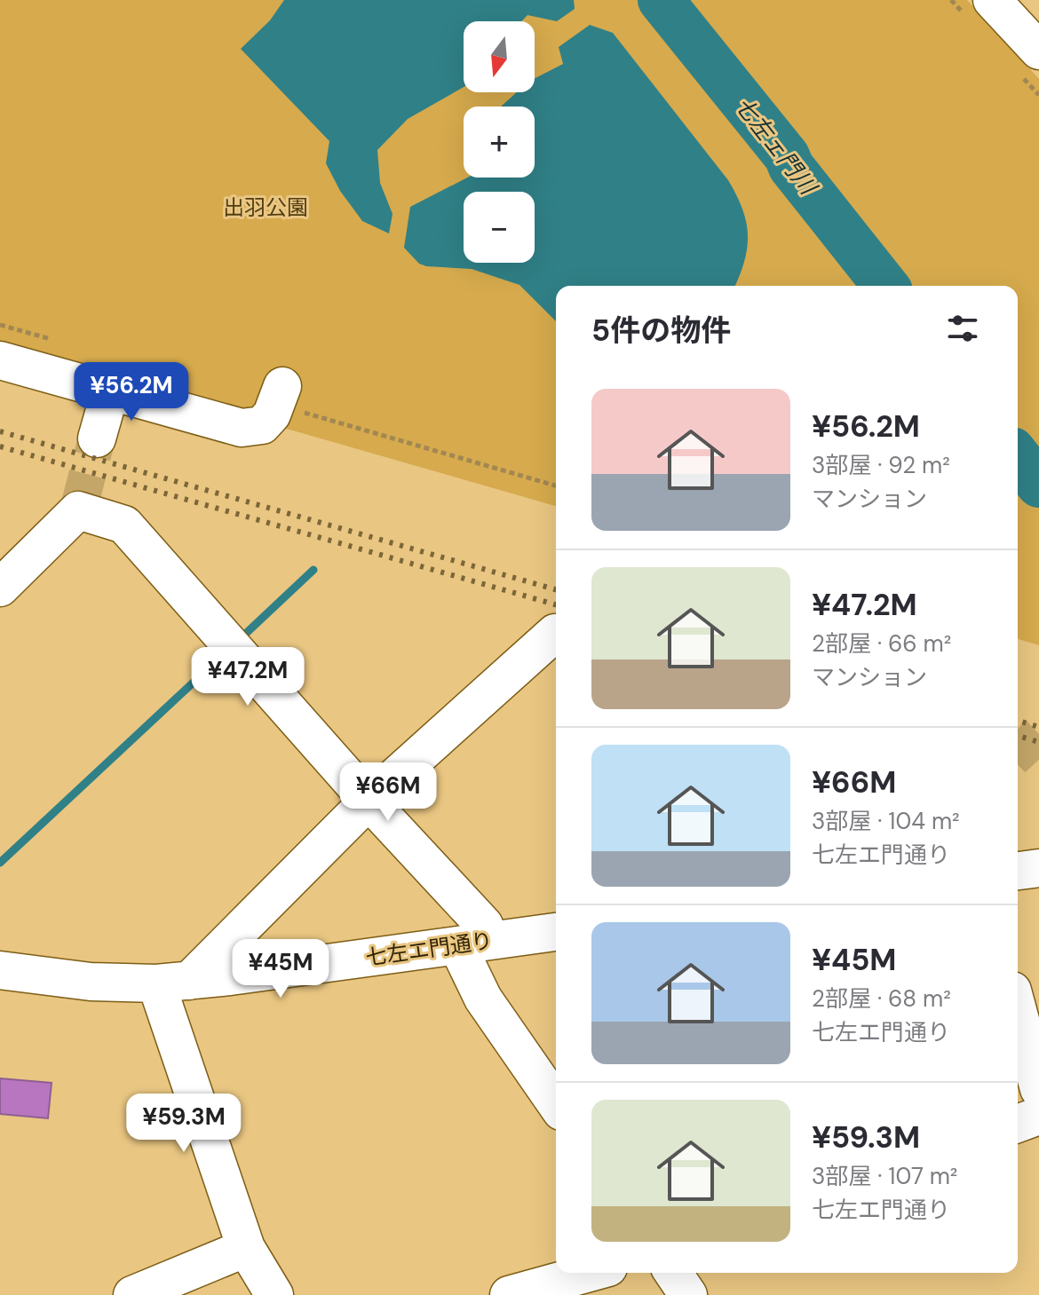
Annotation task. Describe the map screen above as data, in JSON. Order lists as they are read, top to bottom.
{
  "streets": {
    "street": ["七左エ門通り"]
  },
  "water": ["七左ェ門川"],
  "parks": ["出羽公園"],
  "north": "bottom",
  "page": {
    "map_buttons": ["+", "−"],
    "heading": "5件の物件",
    "price": [
      "¥56.2M",
      "¥47.2M",
      "¥66M",
      "¥45M",
      "¥59.3M"
    ],
    "list": [
      {
        "name": "¥56.2M",
        "note": "3部屋 · 92 m² · マンション"
      },
      {
        "name": "¥47.2M",
        "note": "2部屋 · 66 m² · マンション"
      },
      {
        "name": "¥66M",
        "note": "3部屋 · 104 m² · 七左エ門通り"
      },
      {
        "name": "¥45M",
        "note": "2部屋 · 68 m² · 七左エ門通り"
      },
      {
        "name": "¥59.3M",
        "note": "3部屋 · 107 m² · 七左エ門通り"
      }
    ]
  }
}
